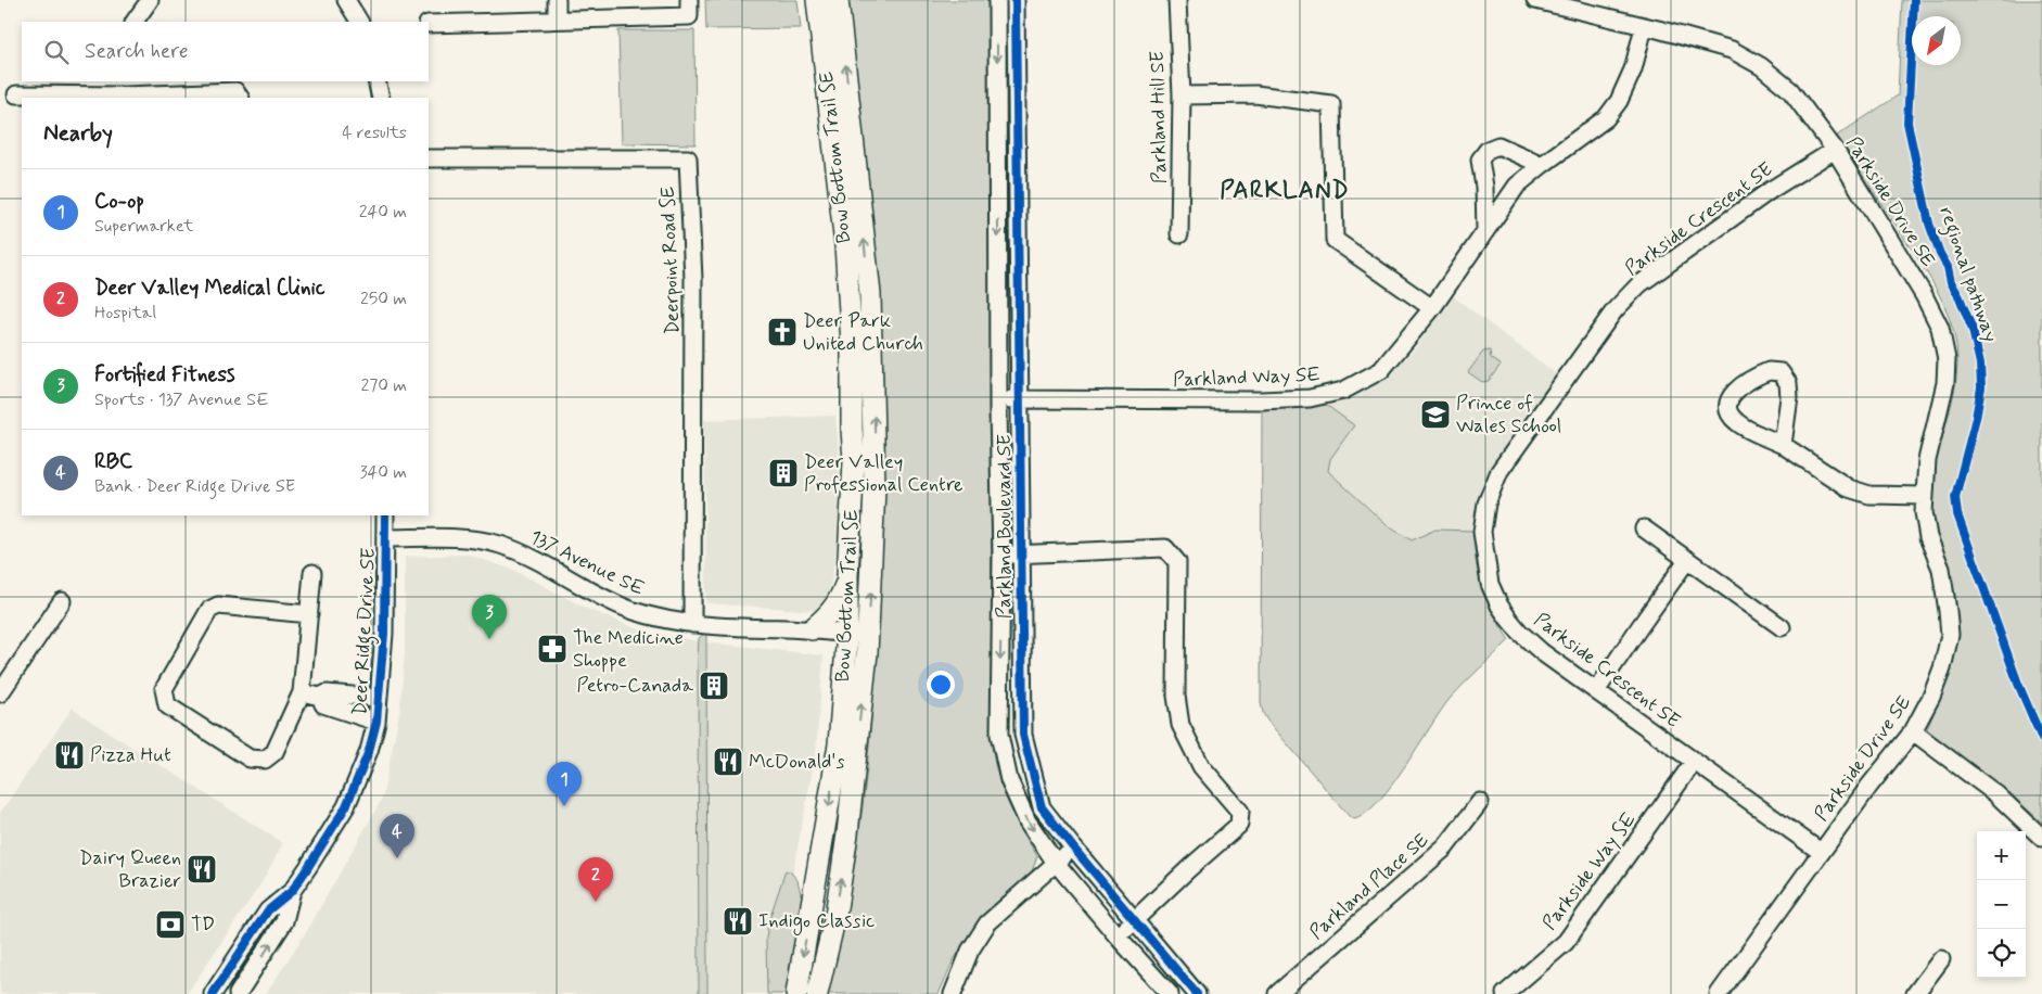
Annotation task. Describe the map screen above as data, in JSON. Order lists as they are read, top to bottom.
{
  "streets": {
    "main road": ["Bow Bottom Trail SE"],
    "street": [
      "Parkland Hill SE",
      "Parkside Drive SE",
      "Parkside Crescent SE",
      "Deerpoint Road SE",
      "Parkland Way SE",
      "Parkland Boulevard SE",
      "137 Avenue SE",
      "Deer Ridge Drive SE",
      "Parkside Way SE",
      "Parkland Place SE"
    ],
    "cycle path": ["regional pathway"]
  },
  "crossings": [
    ["Bow Bottom Trail SE", "137 Avenue SE"],
    ["Parkside Drive SE", "Parkside Crescent SE"],
    ["Parkside Drive SE", "Parkland Way SE"],
    ["Parkside Crescent SE", "Parkside Way SE"],
    ["Deerpoint Road SE", "137 Avenue SE"],
    ["Parkland Way SE", "Parkland Boulevard SE"],
    ["137 Avenue SE", "Deer Ridge Drive SE"]
  ],
  "districts": ["PARKLAND"],
  "places": {
    "church": ["Deer Park United Church"],
    "school or university": ["Prince of Wales School"],
    "building": ["Deer Valley Professional Centre", "Petro-Canada"],
    "pharmacy": ["The Medicine Shoppe"],
    "restaurant": [
      "Pizza Hut",
      "McDonald's",
      "Dairy Queen Brazier",
      "Indigo Classic"
    ],
    "bank": ["TD"]
  },
  "north": "bottom left",
  "page": {
    "search": "Search here",
    "heading": ["Nearby", "4 results"],
    "list": [
      {
        "mark": "1",
        "name": "Co-op",
        "note": "Supermarket",
        "value": "240 m"
      },
      {
        "mark": "2",
        "name": "Deer Valley Medical Clinic",
        "note": "Hospital",
        "value": "250 m"
      },
      {
        "mark": "3",
        "name": "Fortified Fitness",
        "note": "Sports · 137 Avenue SE",
        "value": "270 m"
      },
      {
        "mark": "4",
        "name": "RBC",
        "note": "Bank · Deer Ridge Drive SE",
        "value": "340 m"
      }
    ],
    "pins": [
      "3",
      "1",
      "4",
      "2"
    ],
    "map_buttons": ["+", "−"]
  }
}
